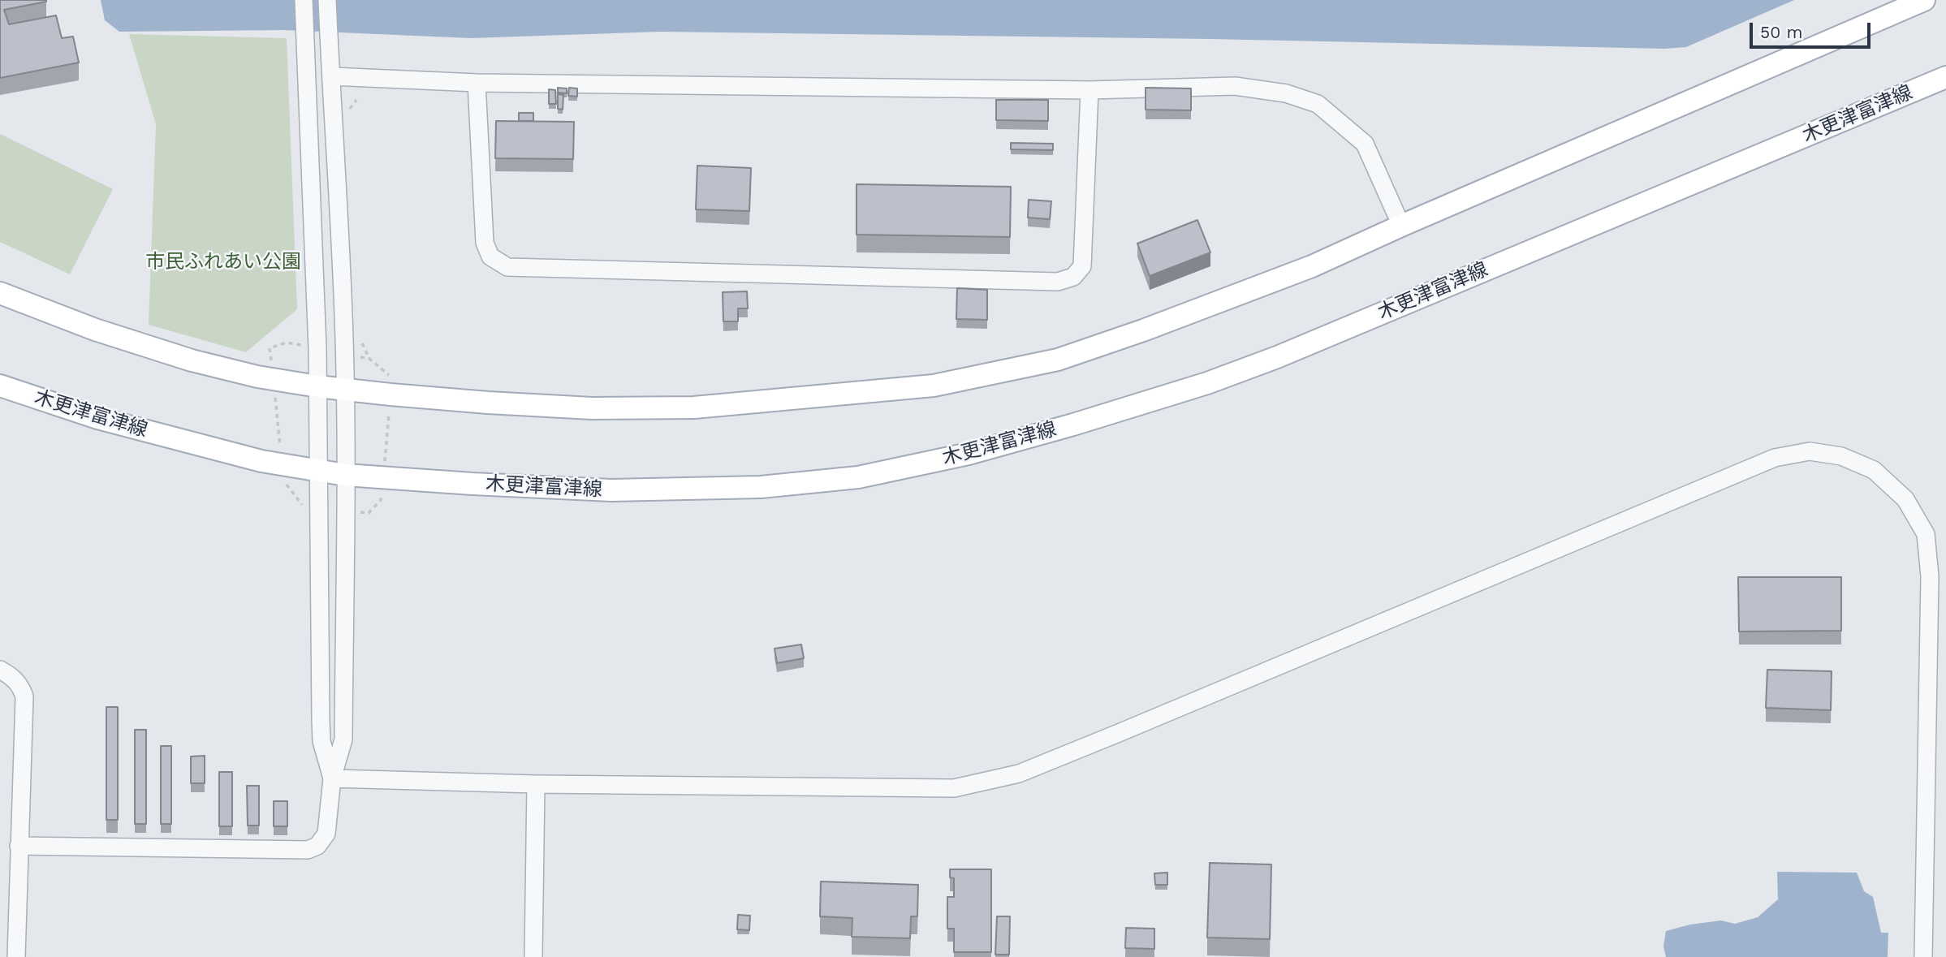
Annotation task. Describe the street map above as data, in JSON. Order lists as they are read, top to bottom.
{
  "streets": {
    "main road": ["木更津富津線"]
  },
  "parks": ["市民ふれあい公園"],
  "scale_bar": "50 m"
}
